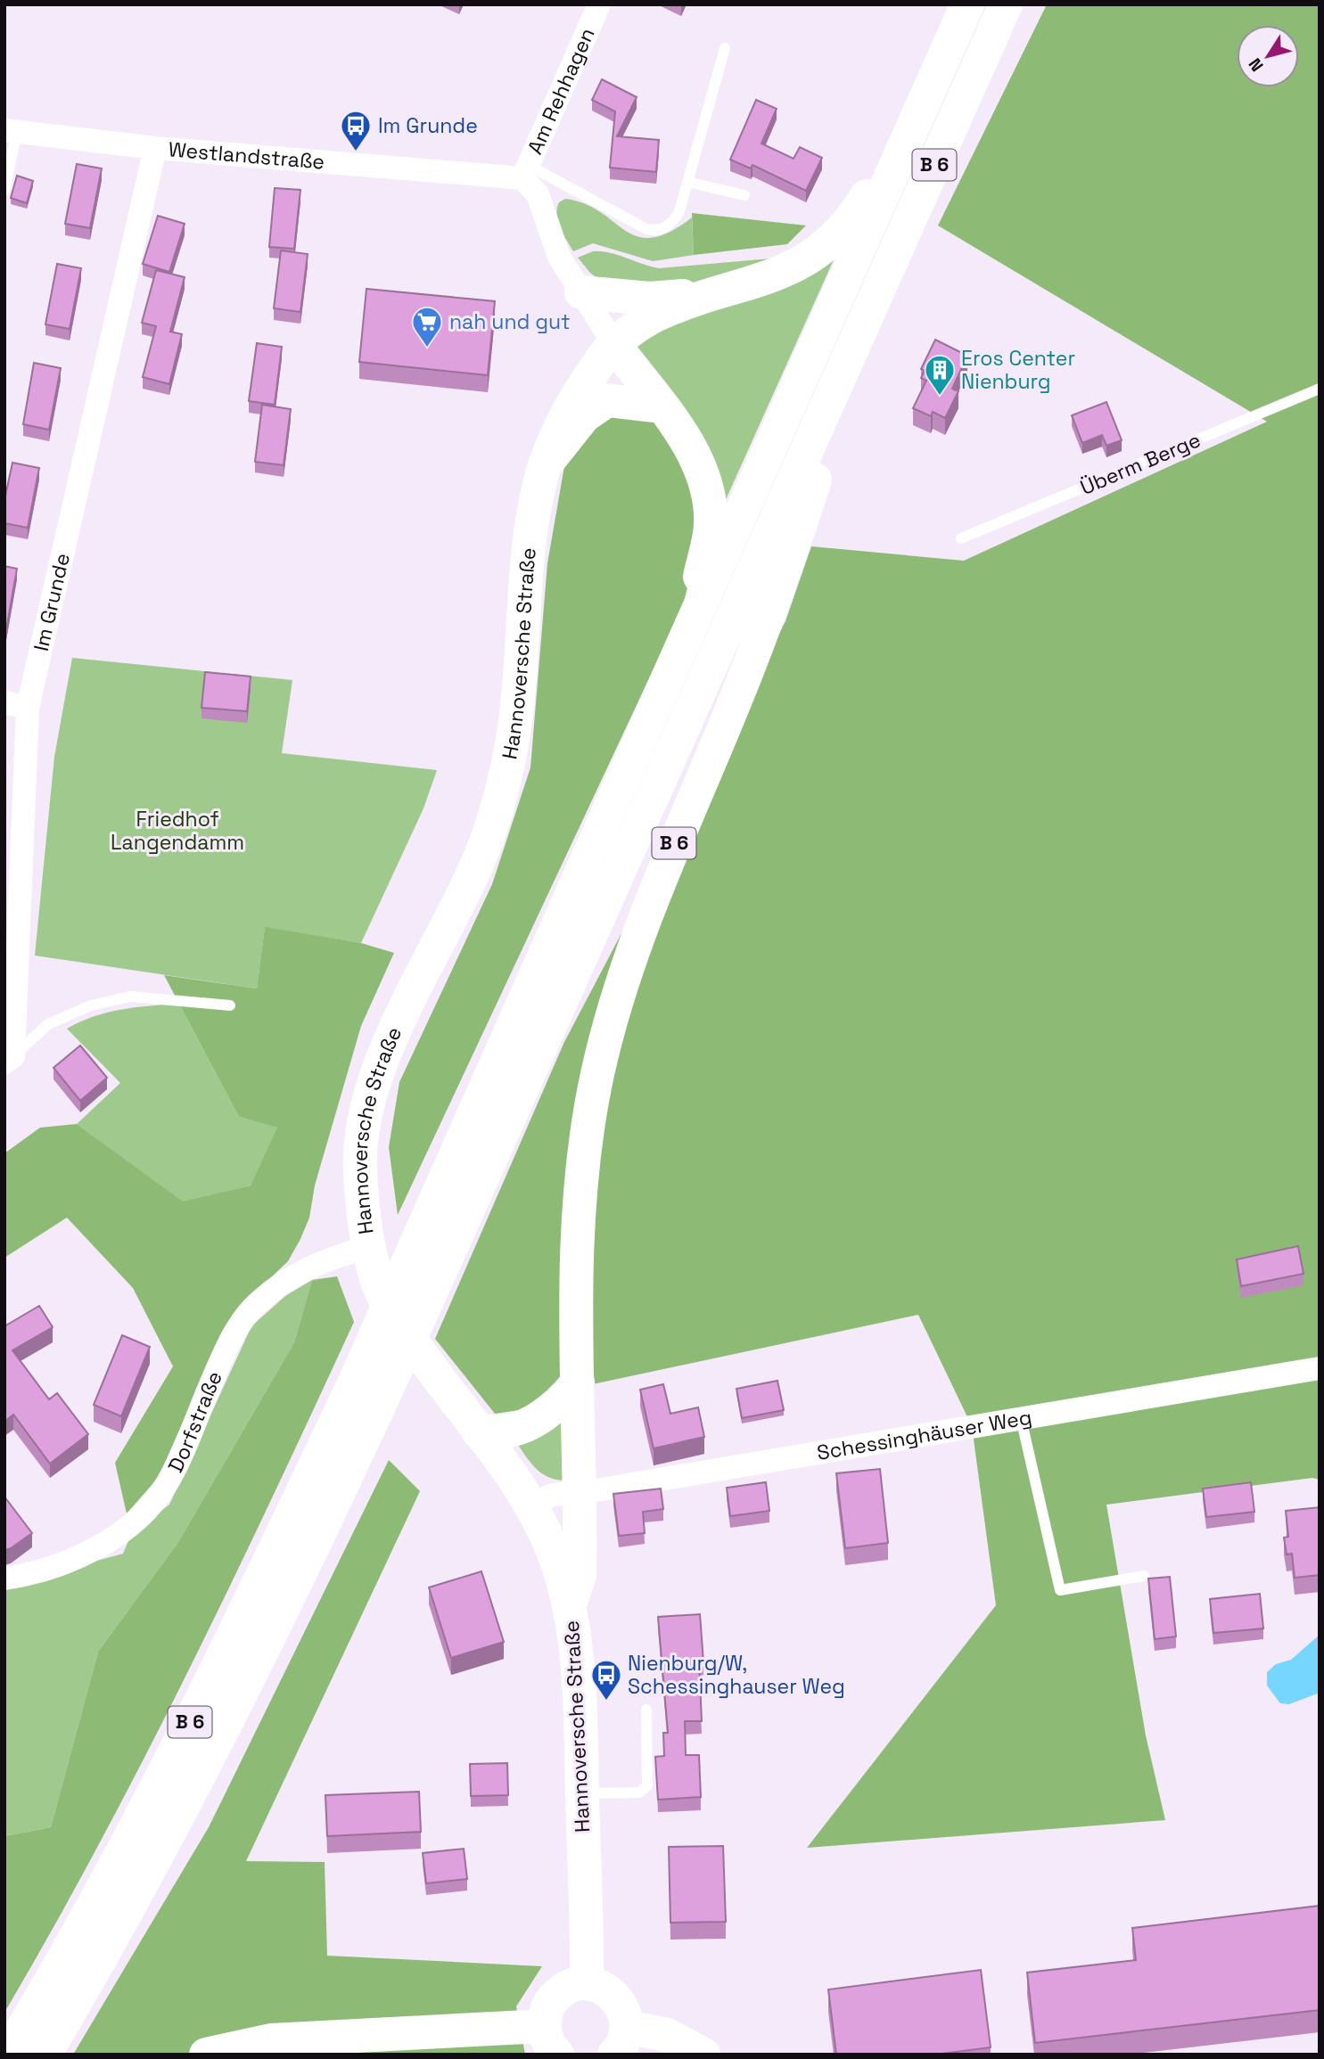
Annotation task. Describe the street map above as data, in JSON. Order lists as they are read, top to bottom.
{
  "streets": {
    "main road": ["B 6", "Hannoversche Straße"],
    "street": [
      "Am Rehhagen",
      "Westlandstraße",
      "Im Grunde",
      "Dorfstraße",
      "Schessinghäuser Weg"
    ],
    "lane": ["Überm Berge"]
  },
  "crossings": [
    ["Am Rehhagen", "Westlandstraße"],
    ["Westlandstraße", "Im Grunde"],
    ["B 6", "Hannoversche Straße"],
    ["B 6", "Schessinghäuser Weg"],
    ["Hannoversche Straße", "Dorfstraße"],
    ["Hannoversche Straße", "Schessinghäuser Weg"]
  ],
  "parks": ["Friedhof Langendamm"],
  "places": {
    "bus stop": ["Im Grunde", "Nienburg/W, Schessinghauser Weg"],
    "supermarket": ["nah und gut"],
    "building": ["Eros Center Nienburg"]
  },
  "north": "bottom left"
}
